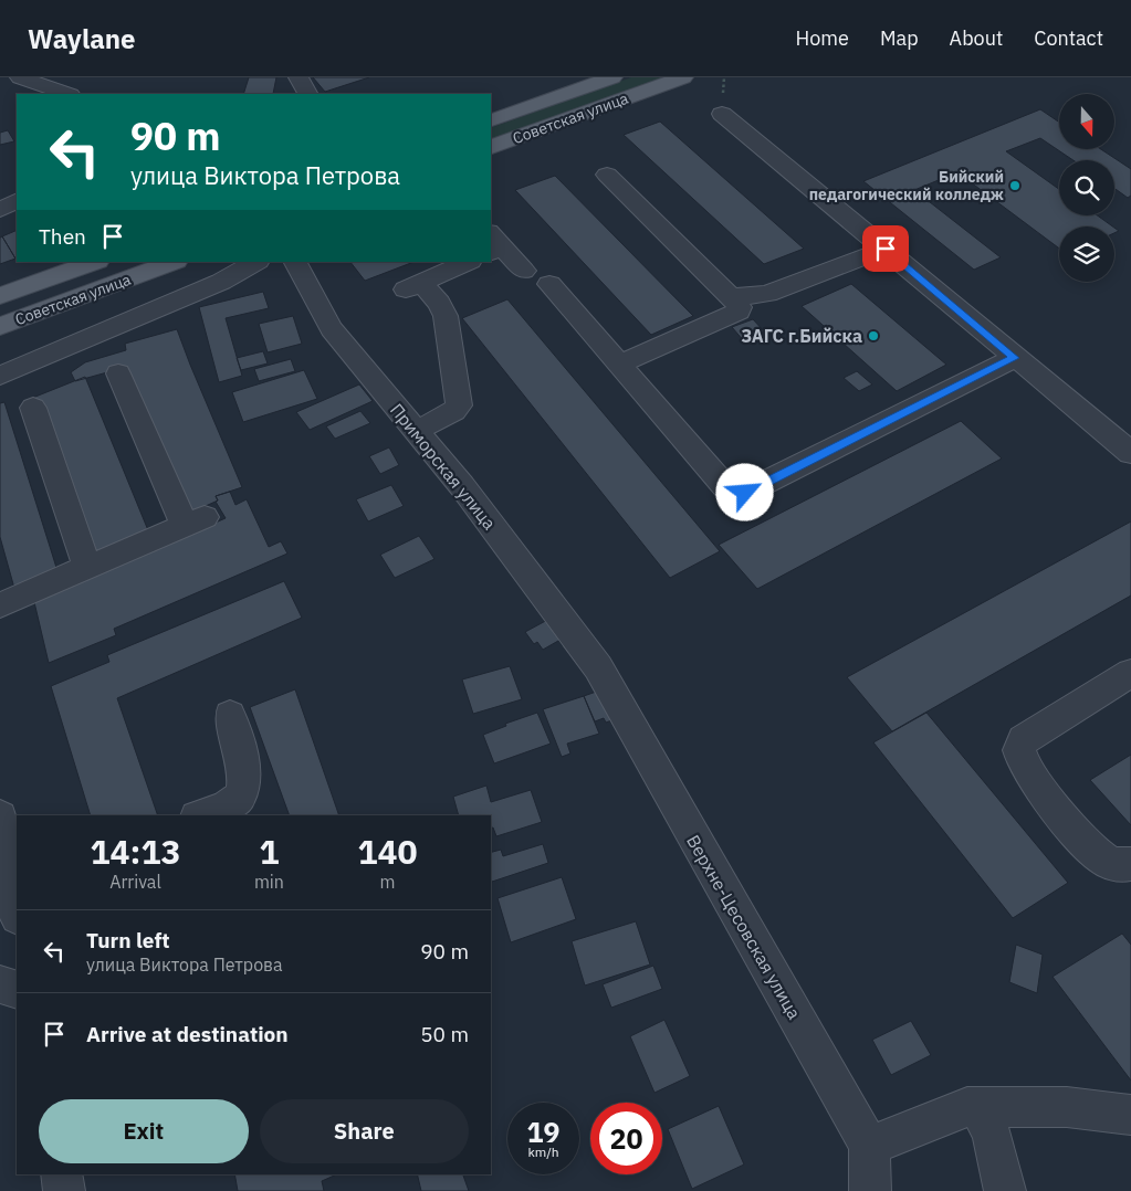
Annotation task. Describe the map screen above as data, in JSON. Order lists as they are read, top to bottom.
{
  "streets": {
    "main road": ["Советская улица"],
    "street": ["Приморская улица", "Верхне-Цесовская улица"]
  },
  "crossings": [
    ["Приморская улица", "Верхне-Цесовская улица"]
  ],
  "places": ["Бийский педагогический колледж", "ЗАГС г.Бийска"],
  "north": "bottom",
  "page": {
    "header": "Waylane",
    "nav": [
      "Home",
      "Map",
      "About",
      "Contact"
    ],
    "turn": ["90 m", "улица Виктора Петрова"],
    "then": "Then",
    "eta": [
      "14:13",
      "Arrival",
      "1",
      "min",
      "140",
      "m"
    ],
    "list": [
      {
        "name": "Turn left",
        "note": "улица Виктора Петрова",
        "value": "90 m"
      },
      {
        "name": "Arrive at destination",
        "value": "50 m"
      }
    ],
    "buttons": ["Exit", "Share"],
    "speed": "19 km/h",
    "limit": "20"
  }
}
